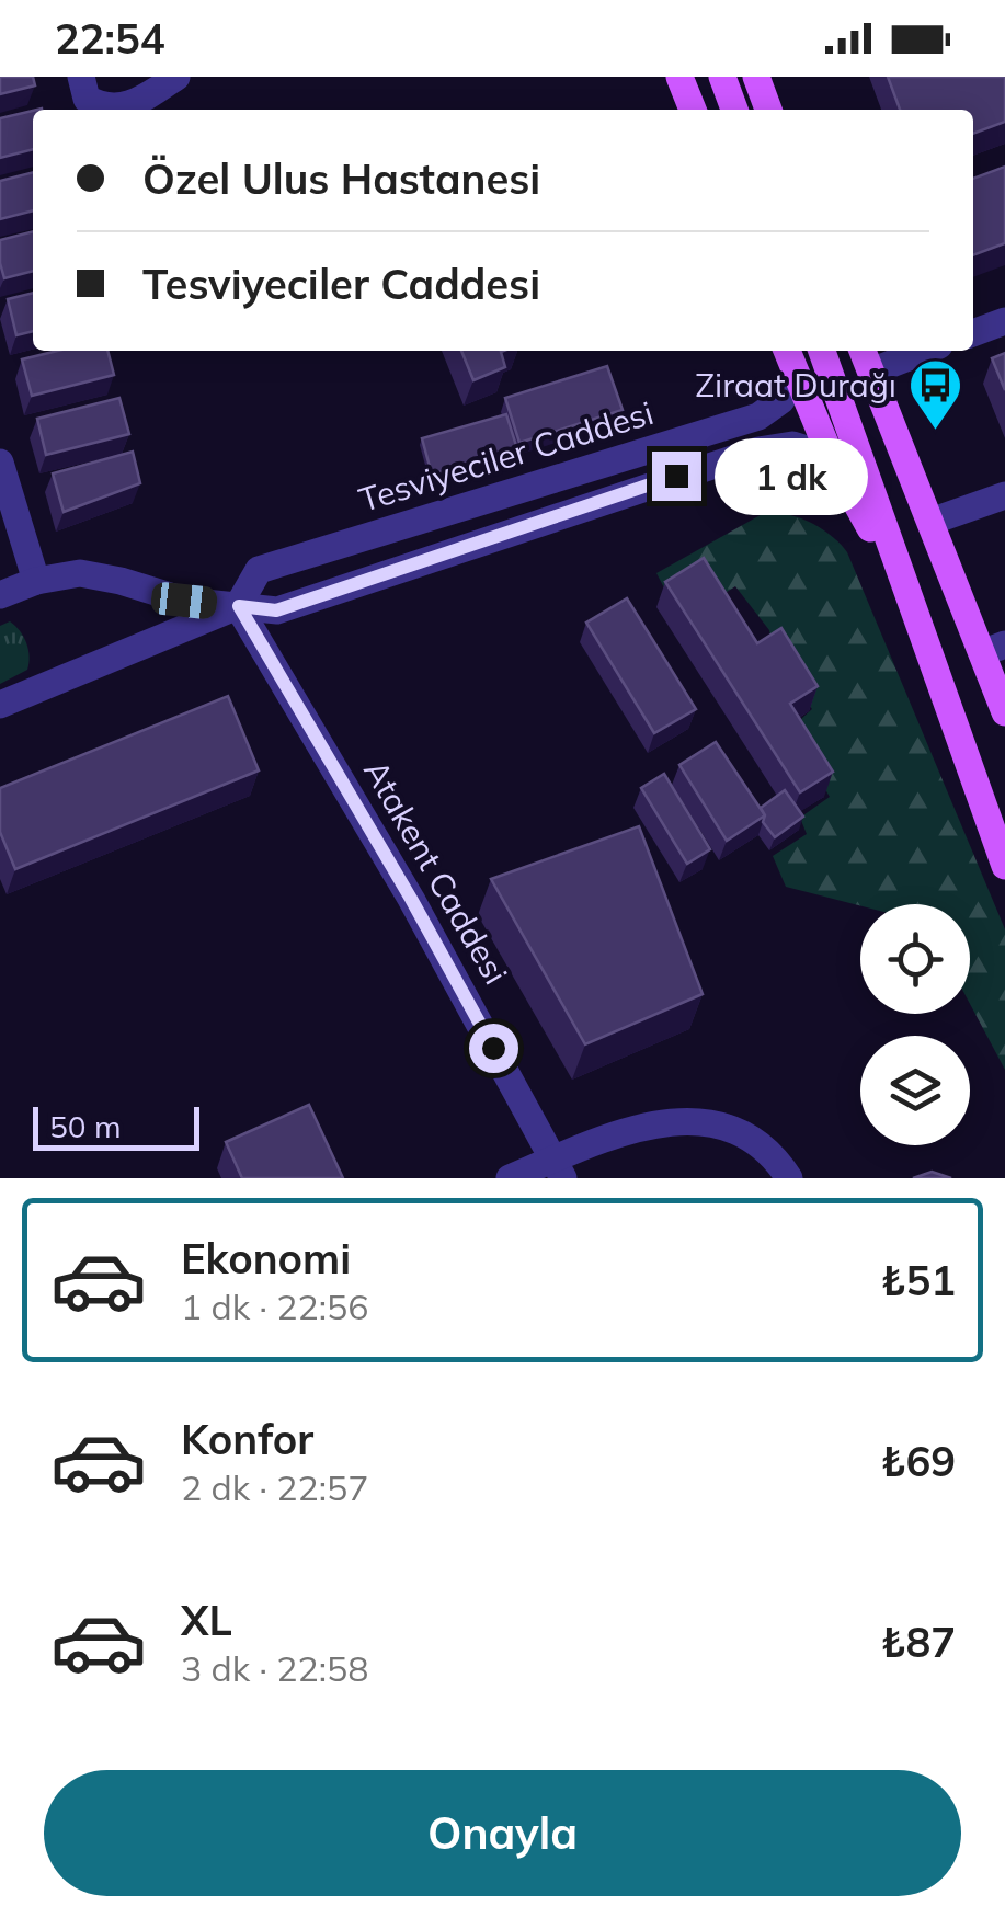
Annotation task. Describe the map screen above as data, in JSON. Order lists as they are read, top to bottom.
{
  "streets": {
    "street": ["Tesviyeciler Caddesi", "Atakent Caddesi"]
  },
  "crossings": [
    ["Tesviyeciler Caddesi", "Atakent Caddesi"]
  ],
  "places": {
    "bus stop": ["Ziraat Durağı"]
  },
  "scale_bar": "50 m",
  "page": {
    "status": "22:54",
    "banner": ["Özel Ulus Hastanesi", "Tesviyeciler Caddesi"],
    "bubble": "1 dk",
    "scale": "50 m",
    "list": [
      {
        "name": "Ekonomi",
        "note": "1 dk · 22:56",
        "value": "₺51"
      },
      {
        "name": "Konfor",
        "note": "2 dk · 22:57",
        "value": "₺69"
      },
      {
        "name": "XL",
        "note": "3 dk · 22:58",
        "value": "₺87"
      }
    ],
    "buttons": "Onayla"
  }
}
